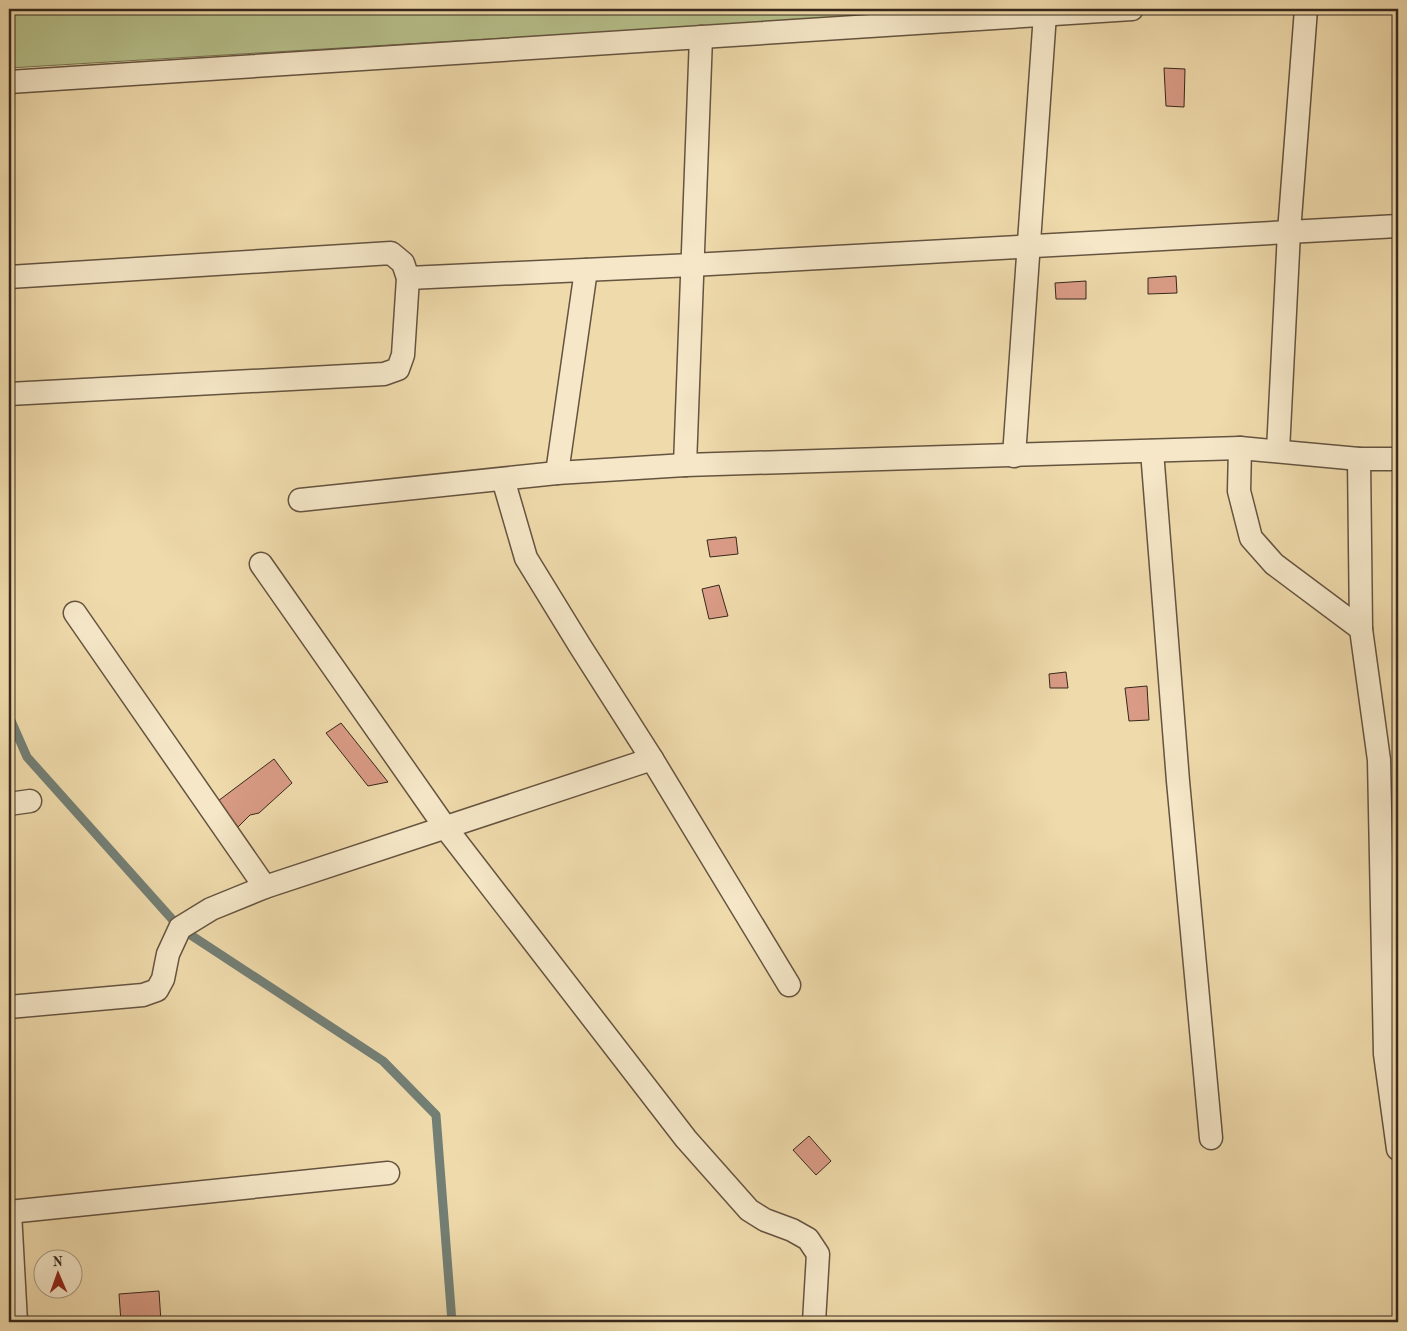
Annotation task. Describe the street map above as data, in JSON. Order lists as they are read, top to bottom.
{
  "north": "top"
}
